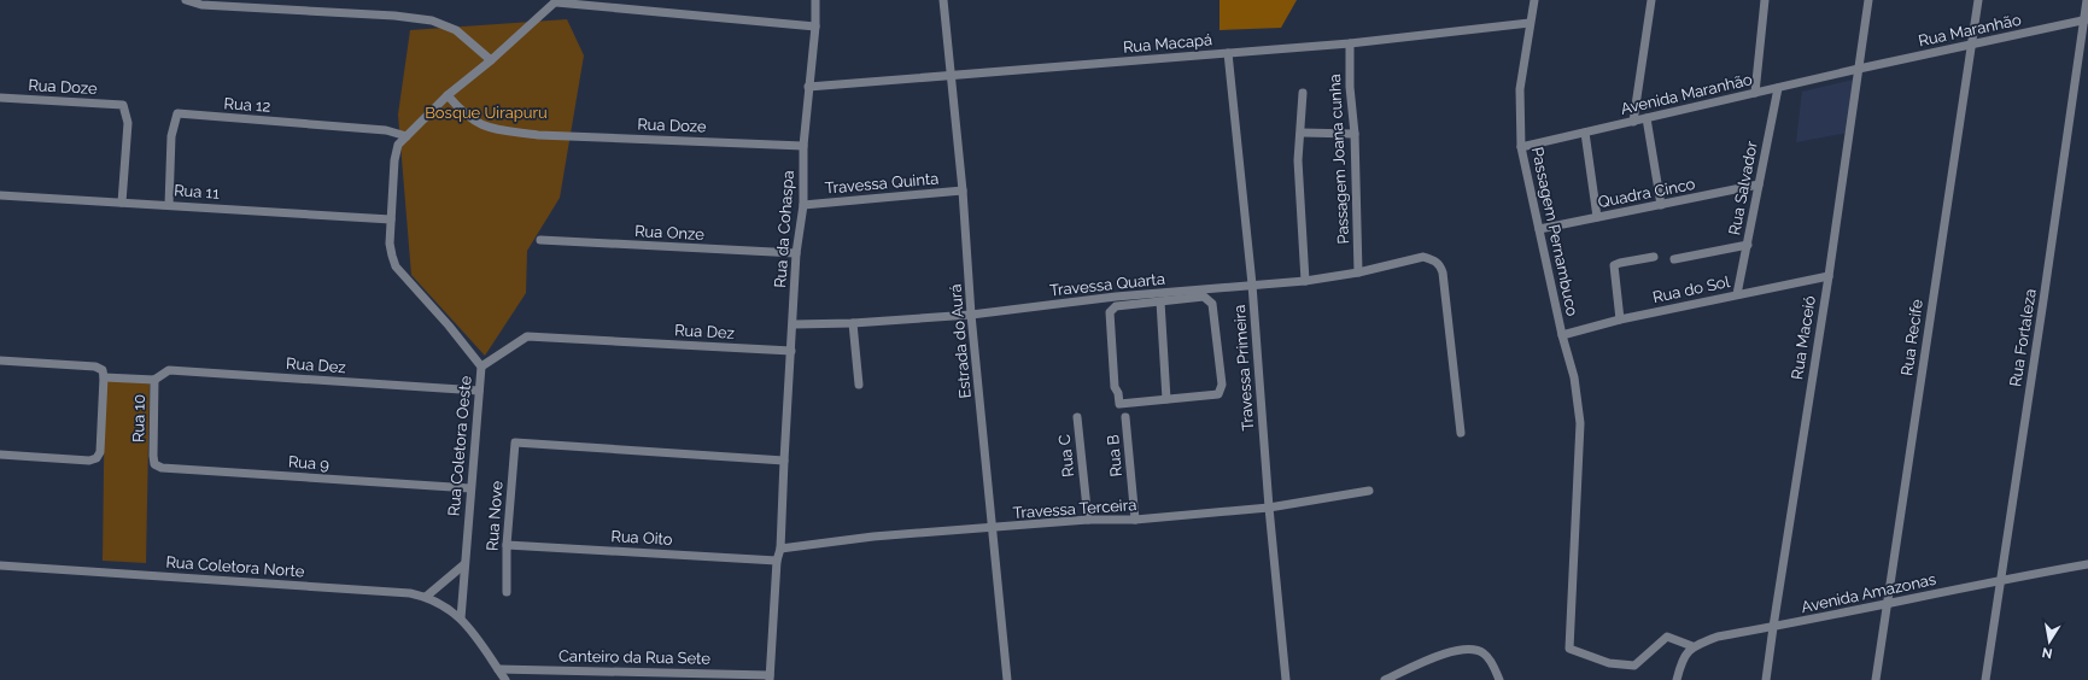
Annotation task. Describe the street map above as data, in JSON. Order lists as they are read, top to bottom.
{
  "streets": {
    "street": [
      "Rua Maranhão",
      "Rua Macapá",
      "Rua Doze",
      "Avenida Maranhão",
      "Rua 12",
      "Passagem Joana cunha",
      "Travessa Quinta",
      "Rua Salvador",
      "Rua 11",
      "Quadra Cinco",
      "Rua da Cohaspa",
      "Passagem Pernambuco",
      "Rua Onze",
      "Travessa Quarta",
      "Rua do Sol",
      "Rua Dez",
      "Rua Maceió",
      "Rua Recife",
      "Rua Fortaleza",
      "Estrada do Aurá",
      "Travessa Primeira",
      "Rua 10",
      "Rua Coletora Oeste",
      "Rua C",
      "Rua B",
      "Rua 9",
      "Travessa Terceira",
      "Rua Nove",
      "Rua Oito",
      "Rua Coletora Norte",
      "Avenida Amazonas",
      "Canteiro da Rua Sete"
    ]
  },
  "crossings": [
    ["Rua Maranhão", "Avenida Maranhão"],
    ["Rua Maranhão", "Rua Maceió"],
    ["Rua Maranhão", "Rua Recife"],
    ["Rua Maranhão", "Rua Fortaleza"],
    ["Rua Macapá", "Passagem Joana cunha"],
    ["Rua Macapá", "Rua da Cohaspa"],
    ["Rua Macapá", "Passagem Pernambuco"],
    ["Rua Macapá", "Estrada do Aurá"],
    ["Rua Macapá", "Travessa Primeira"],
    ["Rua Doze", "Rua 11"],
    ["Rua Doze", "Rua da Cohaspa"],
    ["Rua Doze", "Rua Coletora Oeste"],
    ["Avenida Maranhão", "Rua Salvador"],
    ["Avenida Maranhão", "Passagem Pernambuco"],
    ["Avenida Maranhão", "Rua Maceió"],
    ["Rua 12", "Rua 11"],
    ["Rua 12", "Rua Coletora Oeste"],
    ["Passagem Joana cunha", "Travessa Quarta"],
    ["Travessa Quinta", "Rua da Cohaspa"],
    ["Travessa Quinta", "Estrada do Aurá"],
    ["Rua Salvador", "Quadra Cinco"],
    ["Rua Salvador", "Rua do Sol"],
    ["Rua 11", "Rua Coletora Oeste"],
    ["Quadra Cinco", "Passagem Pernambuco"],
    ["Rua da Cohaspa", "Rua Onze"],
    ["Rua da Cohaspa", "Travessa Quarta"],
    ["Rua da Cohaspa", "Rua Dez"],
    ["Rua da Cohaspa", "Travessa Terceira"],
    ["Rua da Cohaspa", "Rua Nove"],
    ["Rua da Cohaspa", "Rua Oito"],
    ["Rua da Cohaspa", "Canteiro da Rua Sete"],
    ["Passagem Pernambuco", "Rua do Sol"],
    ["Passagem Pernambuco", "Avenida Amazonas"],
    ["Travessa Quarta", "Estrada do Aurá"],
    ["Travessa Quarta", "Travessa Primeira"],
    ["Rua do Sol", "Rua Maceió"],
    ["Rua Dez", "Rua 10"],
    ["Rua Dez", "Rua Coletora Oeste"],
    ["Rua Maceió", "Avenida Amazonas"],
    ["Rua Recife", "Avenida Amazonas"],
    ["Rua Fortaleza", "Avenida Amazonas"],
    ["Estrada do Aurá", "Travessa Terceira"],
    ["Travessa Primeira", "Travessa Terceira"],
    ["Rua 10", "Rua 9"],
    ["Rua Coletora Oeste", "Rua 9"],
    ["Rua Coletora Oeste", "Rua Coletora Norte"],
    ["Rua C", "Travessa Terceira"],
    ["Rua B", "Travessa Terceira"],
    ["Rua Nove", "Rua Oito"]
  ],
  "parks": ["Bosque Uirapuru"],
  "north": "bottom"
}
